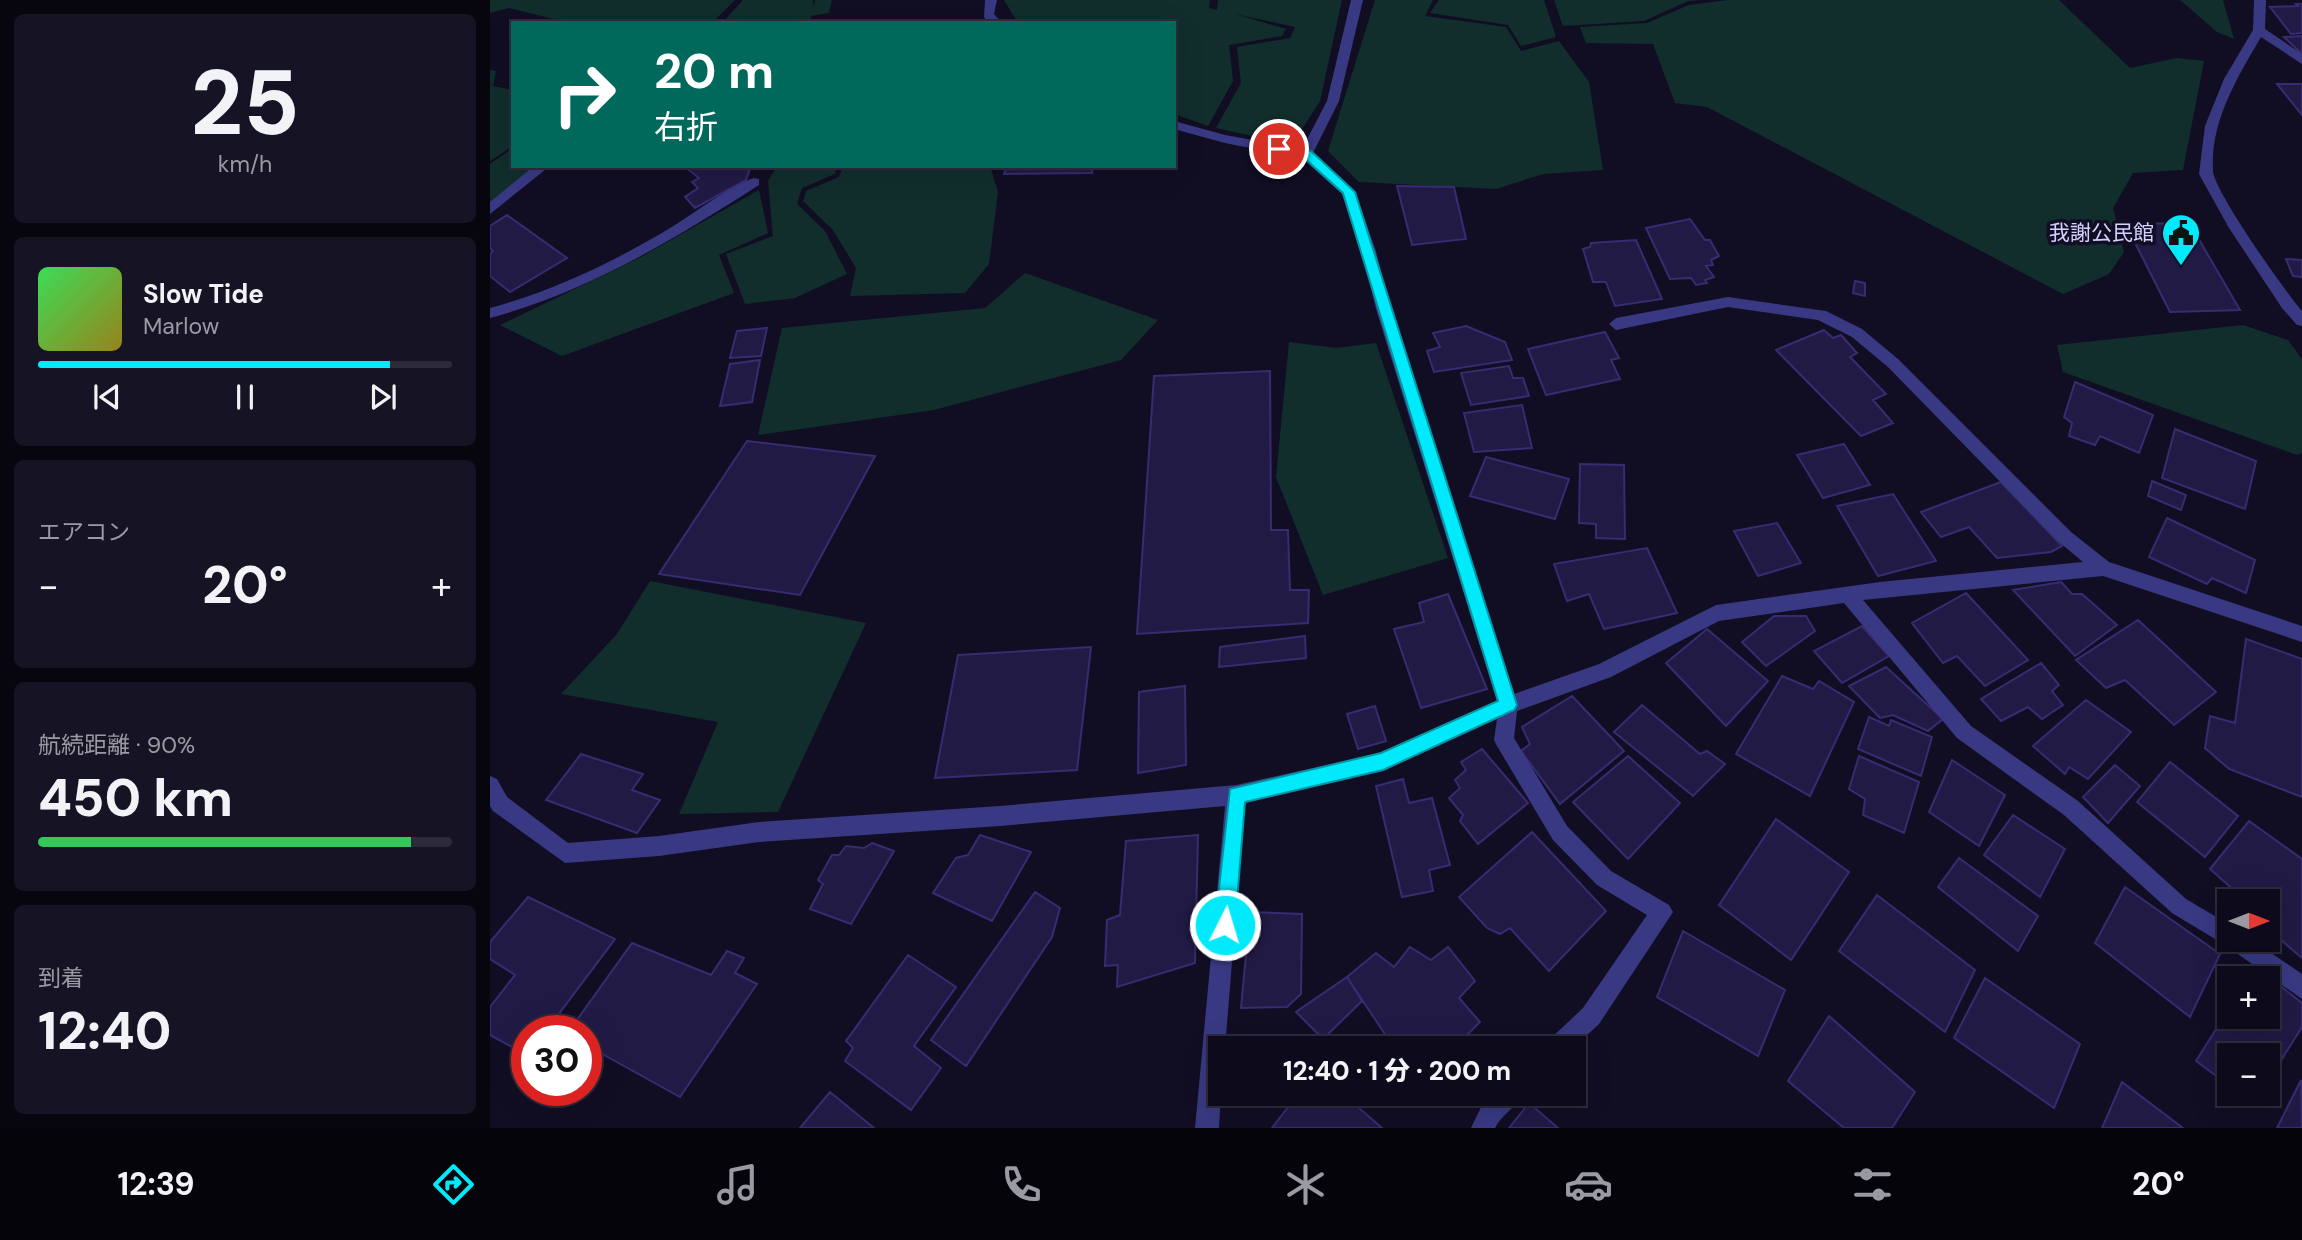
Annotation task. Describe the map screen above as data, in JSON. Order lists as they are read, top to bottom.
{
  "places": {
    "public building": ["我謝公民館"]
  },
  "north": "right",
  "page": {
    "tile": [
      ["25", "km/h"],
      "エアコン",
      ["航続距離 · 90%", "450 km"],
      ["到着", "12:40"]
    ],
    "turn": ["20 m", "右折"],
    "song": ["Slow Tide", "Marlow"],
    "heat": ["−", "20°", "+"],
    "map_buttons": ["+", "−"],
    "limit": "30",
    "trip": "12:40 · 1 分 · 200 m",
    "tabs": ["12:39", "20°"]
  }
}
